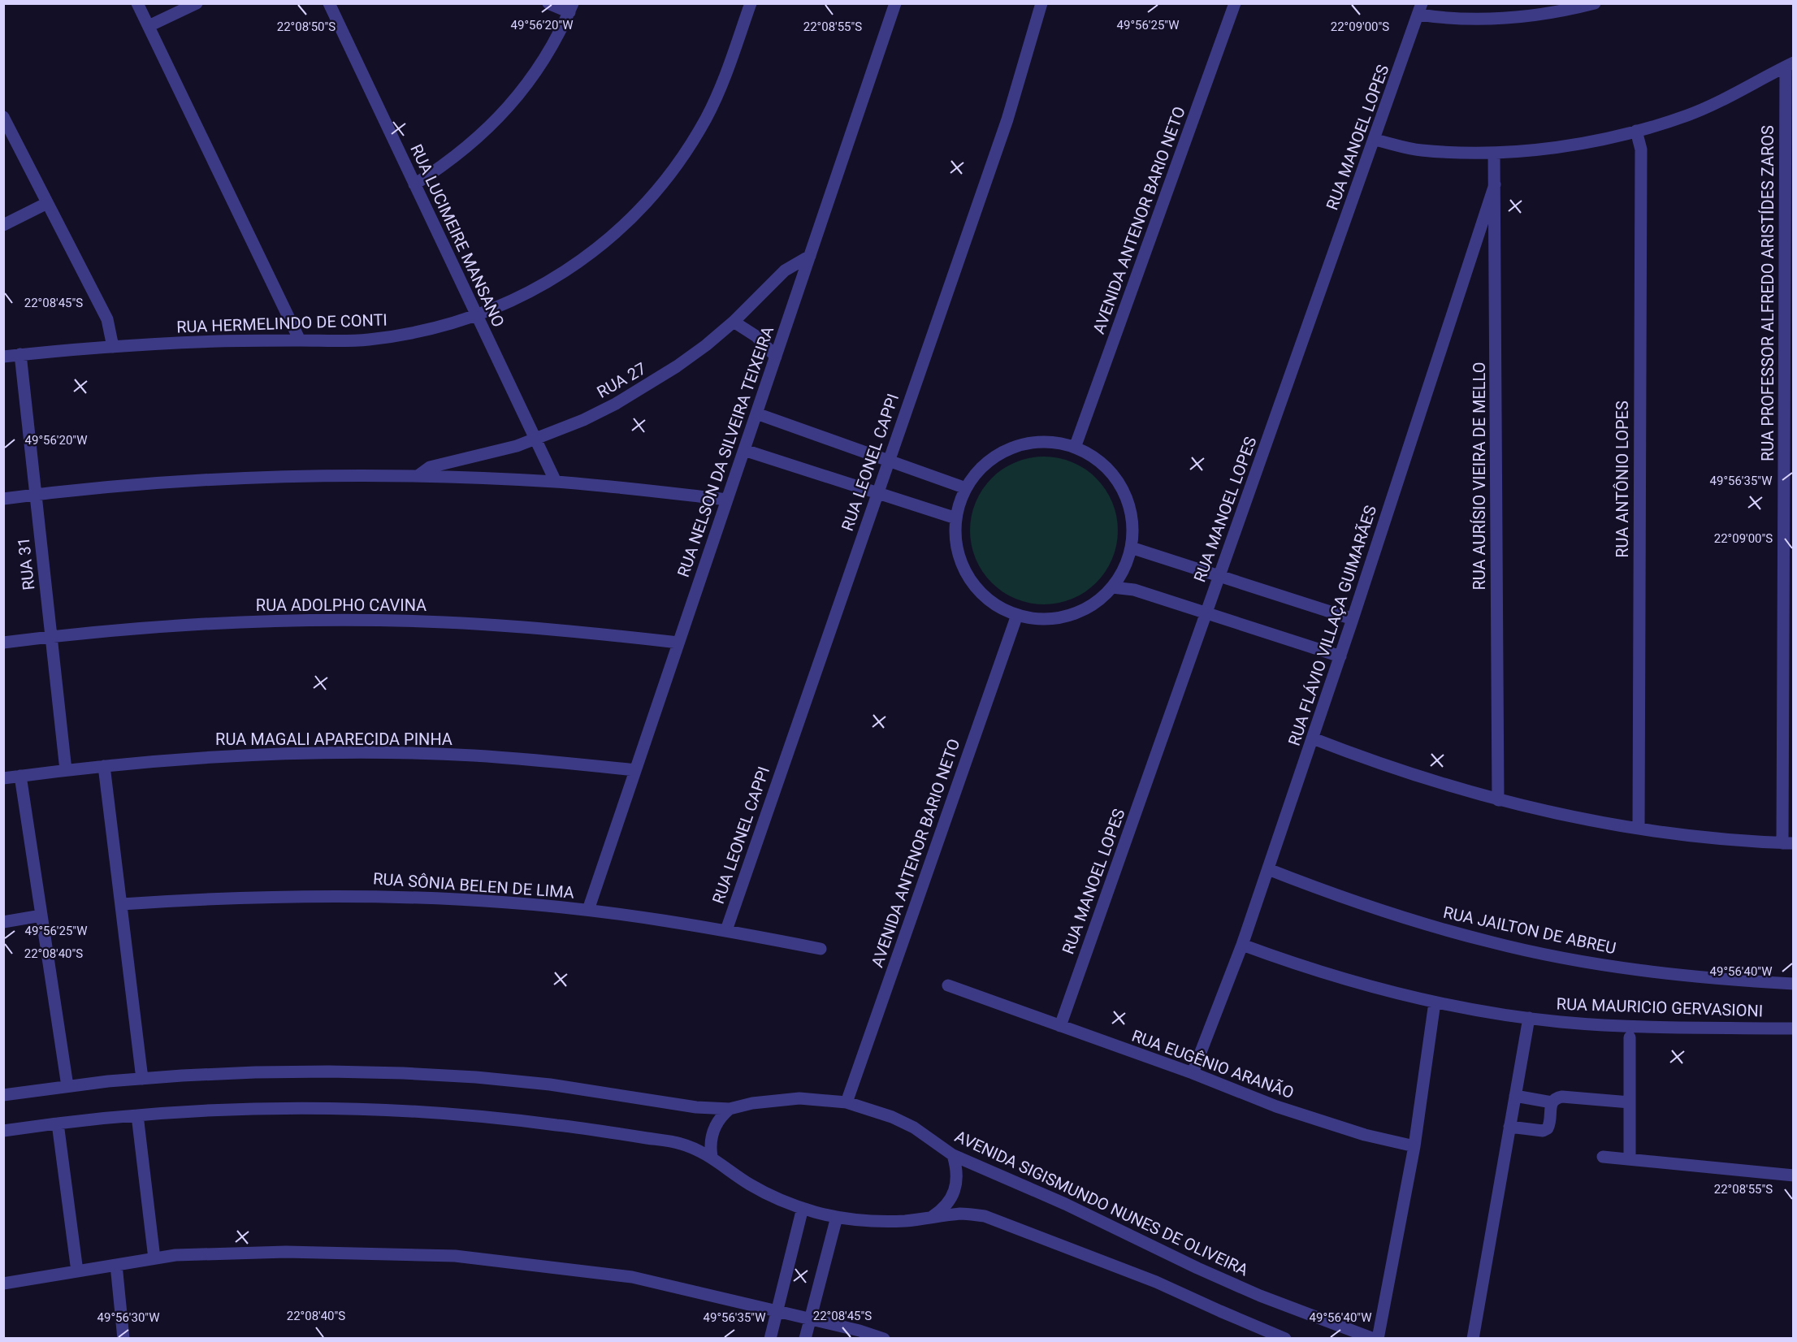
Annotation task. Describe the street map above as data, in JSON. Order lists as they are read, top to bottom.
{
  "streets": {
    "street": [
      "RUA MANOEL LOPES",
      "AVENIDA ANTENOR BARIO NETO",
      "RUA LUCIMEIRE MANSANO",
      "RUA PROFESSOR ALFREDO ARISTÍDES ZAROS",
      "RUA HERMELINDO DE CONTI",
      "RUA 27",
      "RUA NELSON DA SILVEIRA TEIXEIRA",
      "RUA LEONEL CAPPI",
      "RUA AURÍSIO VIEIRA DE MELLO",
      "RUA ANTÔNIO LOPES",
      "RUA 31",
      "RUA ADOLPHO CAVINA",
      "RUA FLÁVIO VILLAÇA GUIMARÃES",
      "RUA MAGALI APARECIDA PINHA",
      "RUA SÔNIA BELEN DE LIMA",
      "RUA JAILTON DE ABREU",
      "RUA MAURICIO GERVASIONI",
      "RUA EUGÊNIO ARANÃO",
      "AVENIDA SIGISMUNDO NUNES DE OLIVEIRA"
    ]
  },
  "crossings": [
    ["RUA MANOEL LOPES", "RUA EUGÊNIO ARANÃO"],
    ["AVENIDA ANTENOR BARIO NETO", "AVENIDA SIGISMUNDO NUNES DE OLIVEIRA"],
    ["RUA LUCIMEIRE MANSANO", "RUA HERMELINDO DE CONTI"],
    ["RUA LUCIMEIRE MANSANO", "RUA 27"],
    ["RUA HERMELINDO DE CONTI", "RUA 31"],
    ["RUA 27", "RUA NELSON DA SILVEIRA TEIXEIRA"],
    ["RUA NELSON DA SILVEIRA TEIXEIRA", "RUA ADOLPHO CAVINA"],
    ["RUA NELSON DA SILVEIRA TEIXEIRA", "RUA MAGALI APARECIDA PINHA"],
    ["RUA NELSON DA SILVEIRA TEIXEIRA", "RUA SÔNIA BELEN DE LIMA"],
    ["RUA LEONEL CAPPI", "RUA SÔNIA BELEN DE LIMA"],
    ["RUA AURÍSIO VIEIRA DE MELLO", "RUA FLÁVIO VILLAÇA GUIMARÃES"],
    ["RUA 31", "RUA ADOLPHO CAVINA"],
    ["RUA 31", "RUA MAGALI APARECIDA PINHA"],
    ["RUA FLÁVIO VILLAÇA GUIMARÃES", "RUA JAILTON DE ABREU"],
    ["RUA FLÁVIO VILLAÇA GUIMARÃES", "RUA MAURICIO GERVASIONI"],
    ["RUA FLÁVIO VILLAÇA GUIMARÃES", "RUA EUGÊNIO ARANÃO"]
  ],
  "coordinates": [
    "49°56'20\"W",
    "49°56'25\"W",
    "22°09'00\"S",
    "22°08'50\"S",
    "22°08'55\"S",
    "22°08'45\"S",
    "49°56'35\"W",
    "22°08'40\"S",
    "49°56'40\"W",
    "49°56'30\"W"
  ]
}
